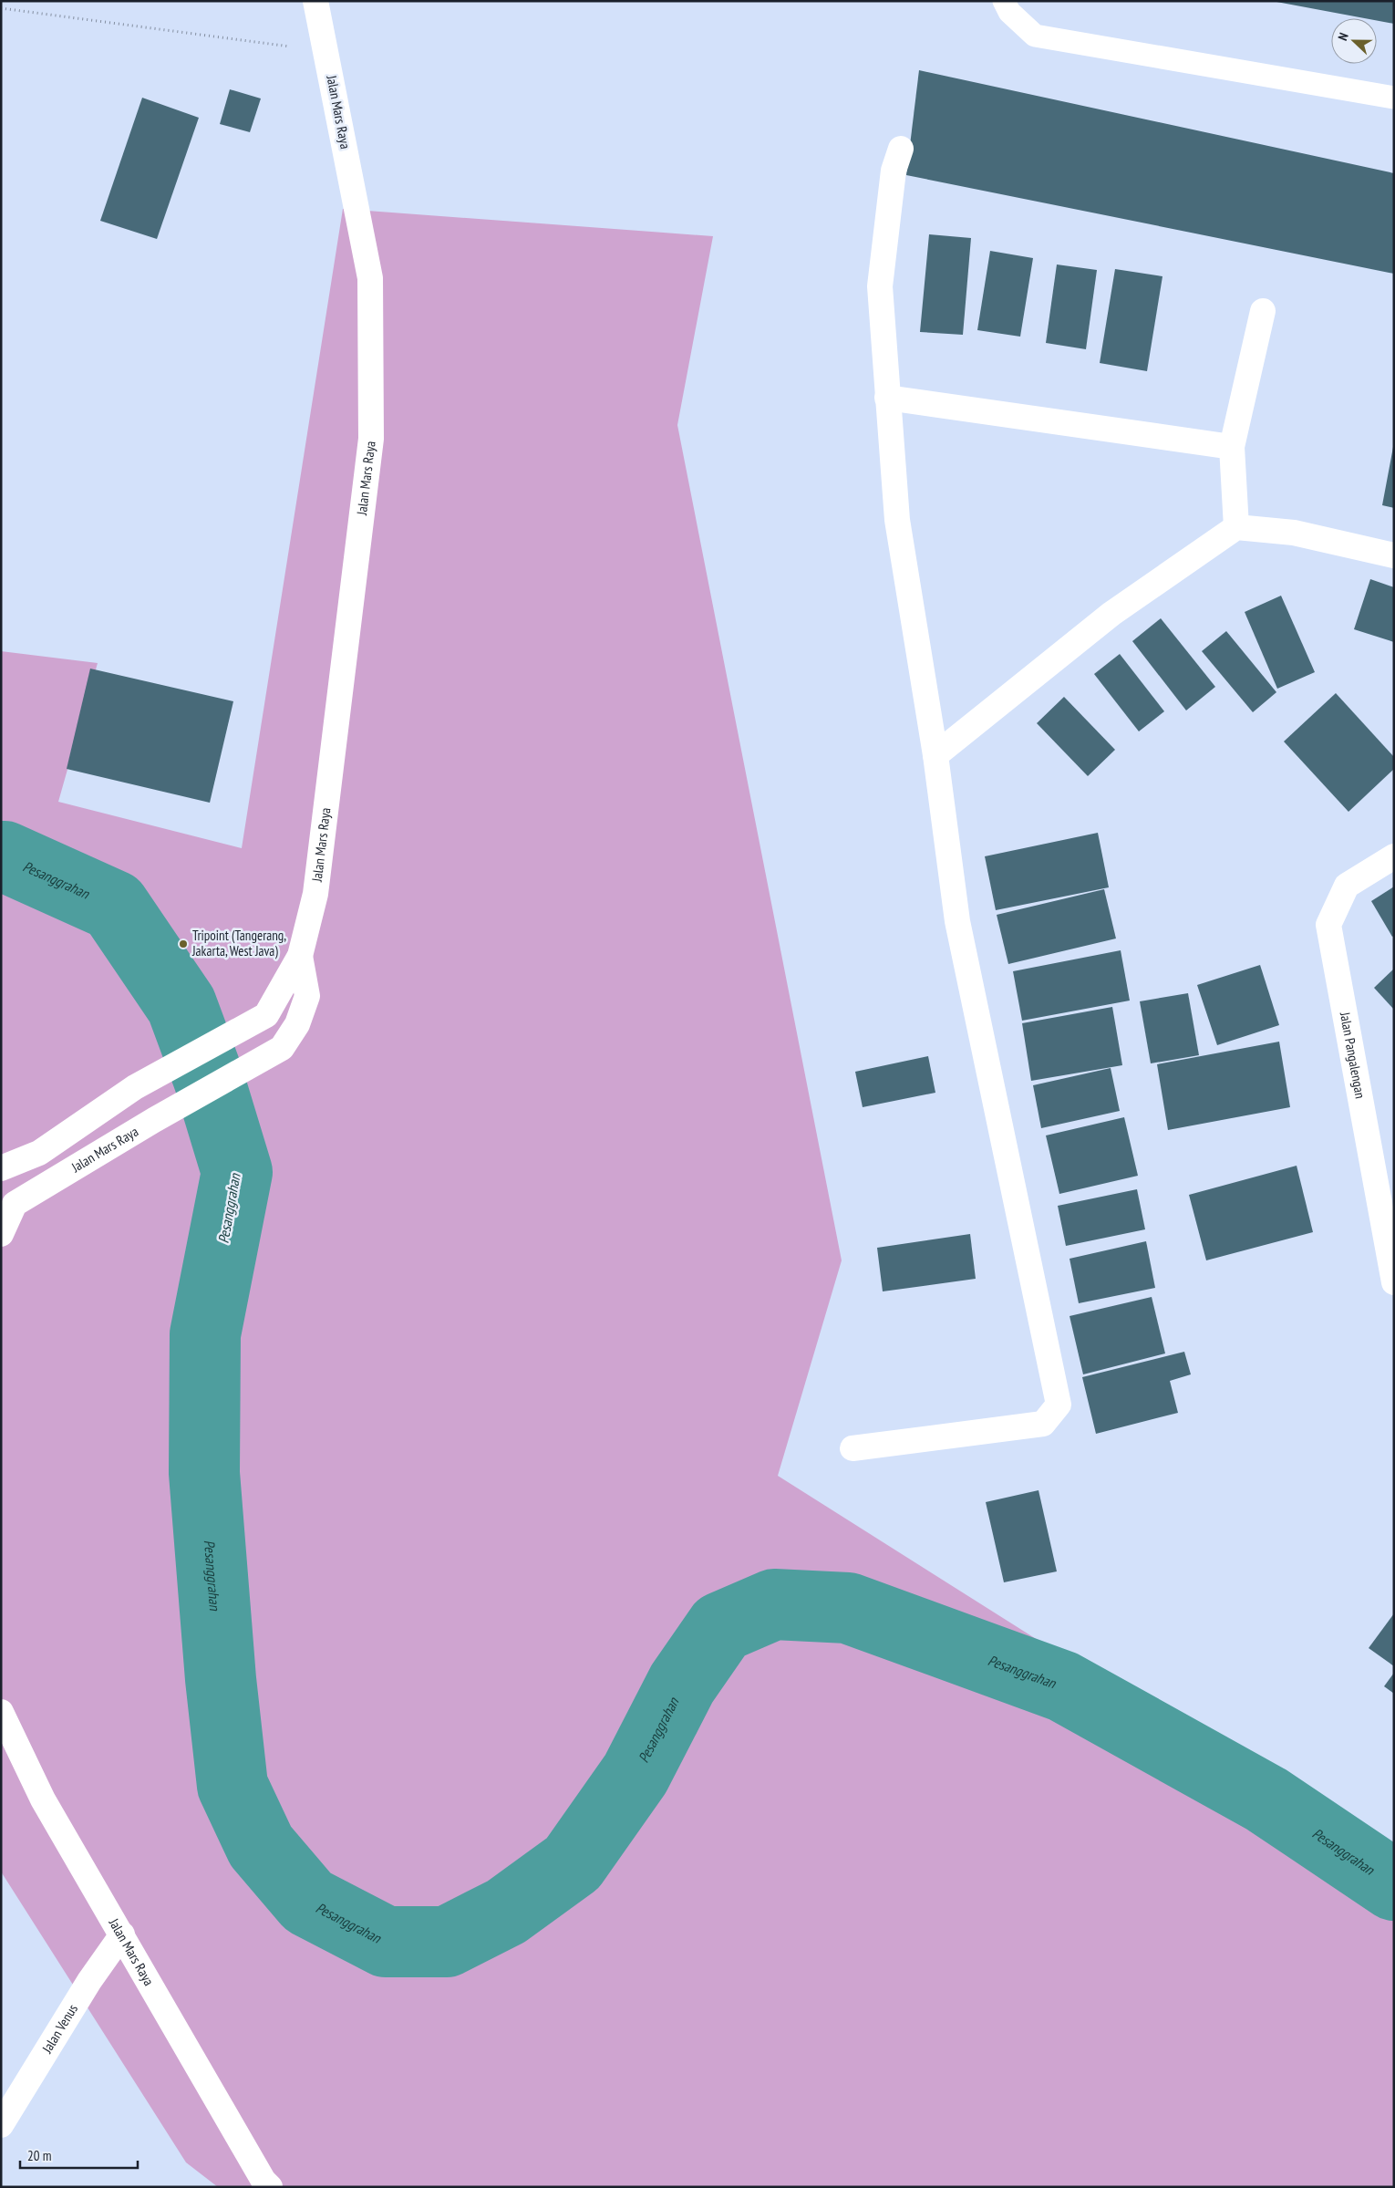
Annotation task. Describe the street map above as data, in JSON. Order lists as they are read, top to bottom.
{
  "streets": {
    "street": ["Jalan Mars Raya", "Jalan Pangalengan", "Jalan Venus"]
  },
  "crossings": [
    ["Jalan Mars Raya", "Jalan Venus"]
  ],
  "water": ["Pesanggrahan"],
  "places": ["Tripoint (Tangerang, Jakarta, West Java)"],
  "scale_bar": "20 m",
  "north": "left"
}
